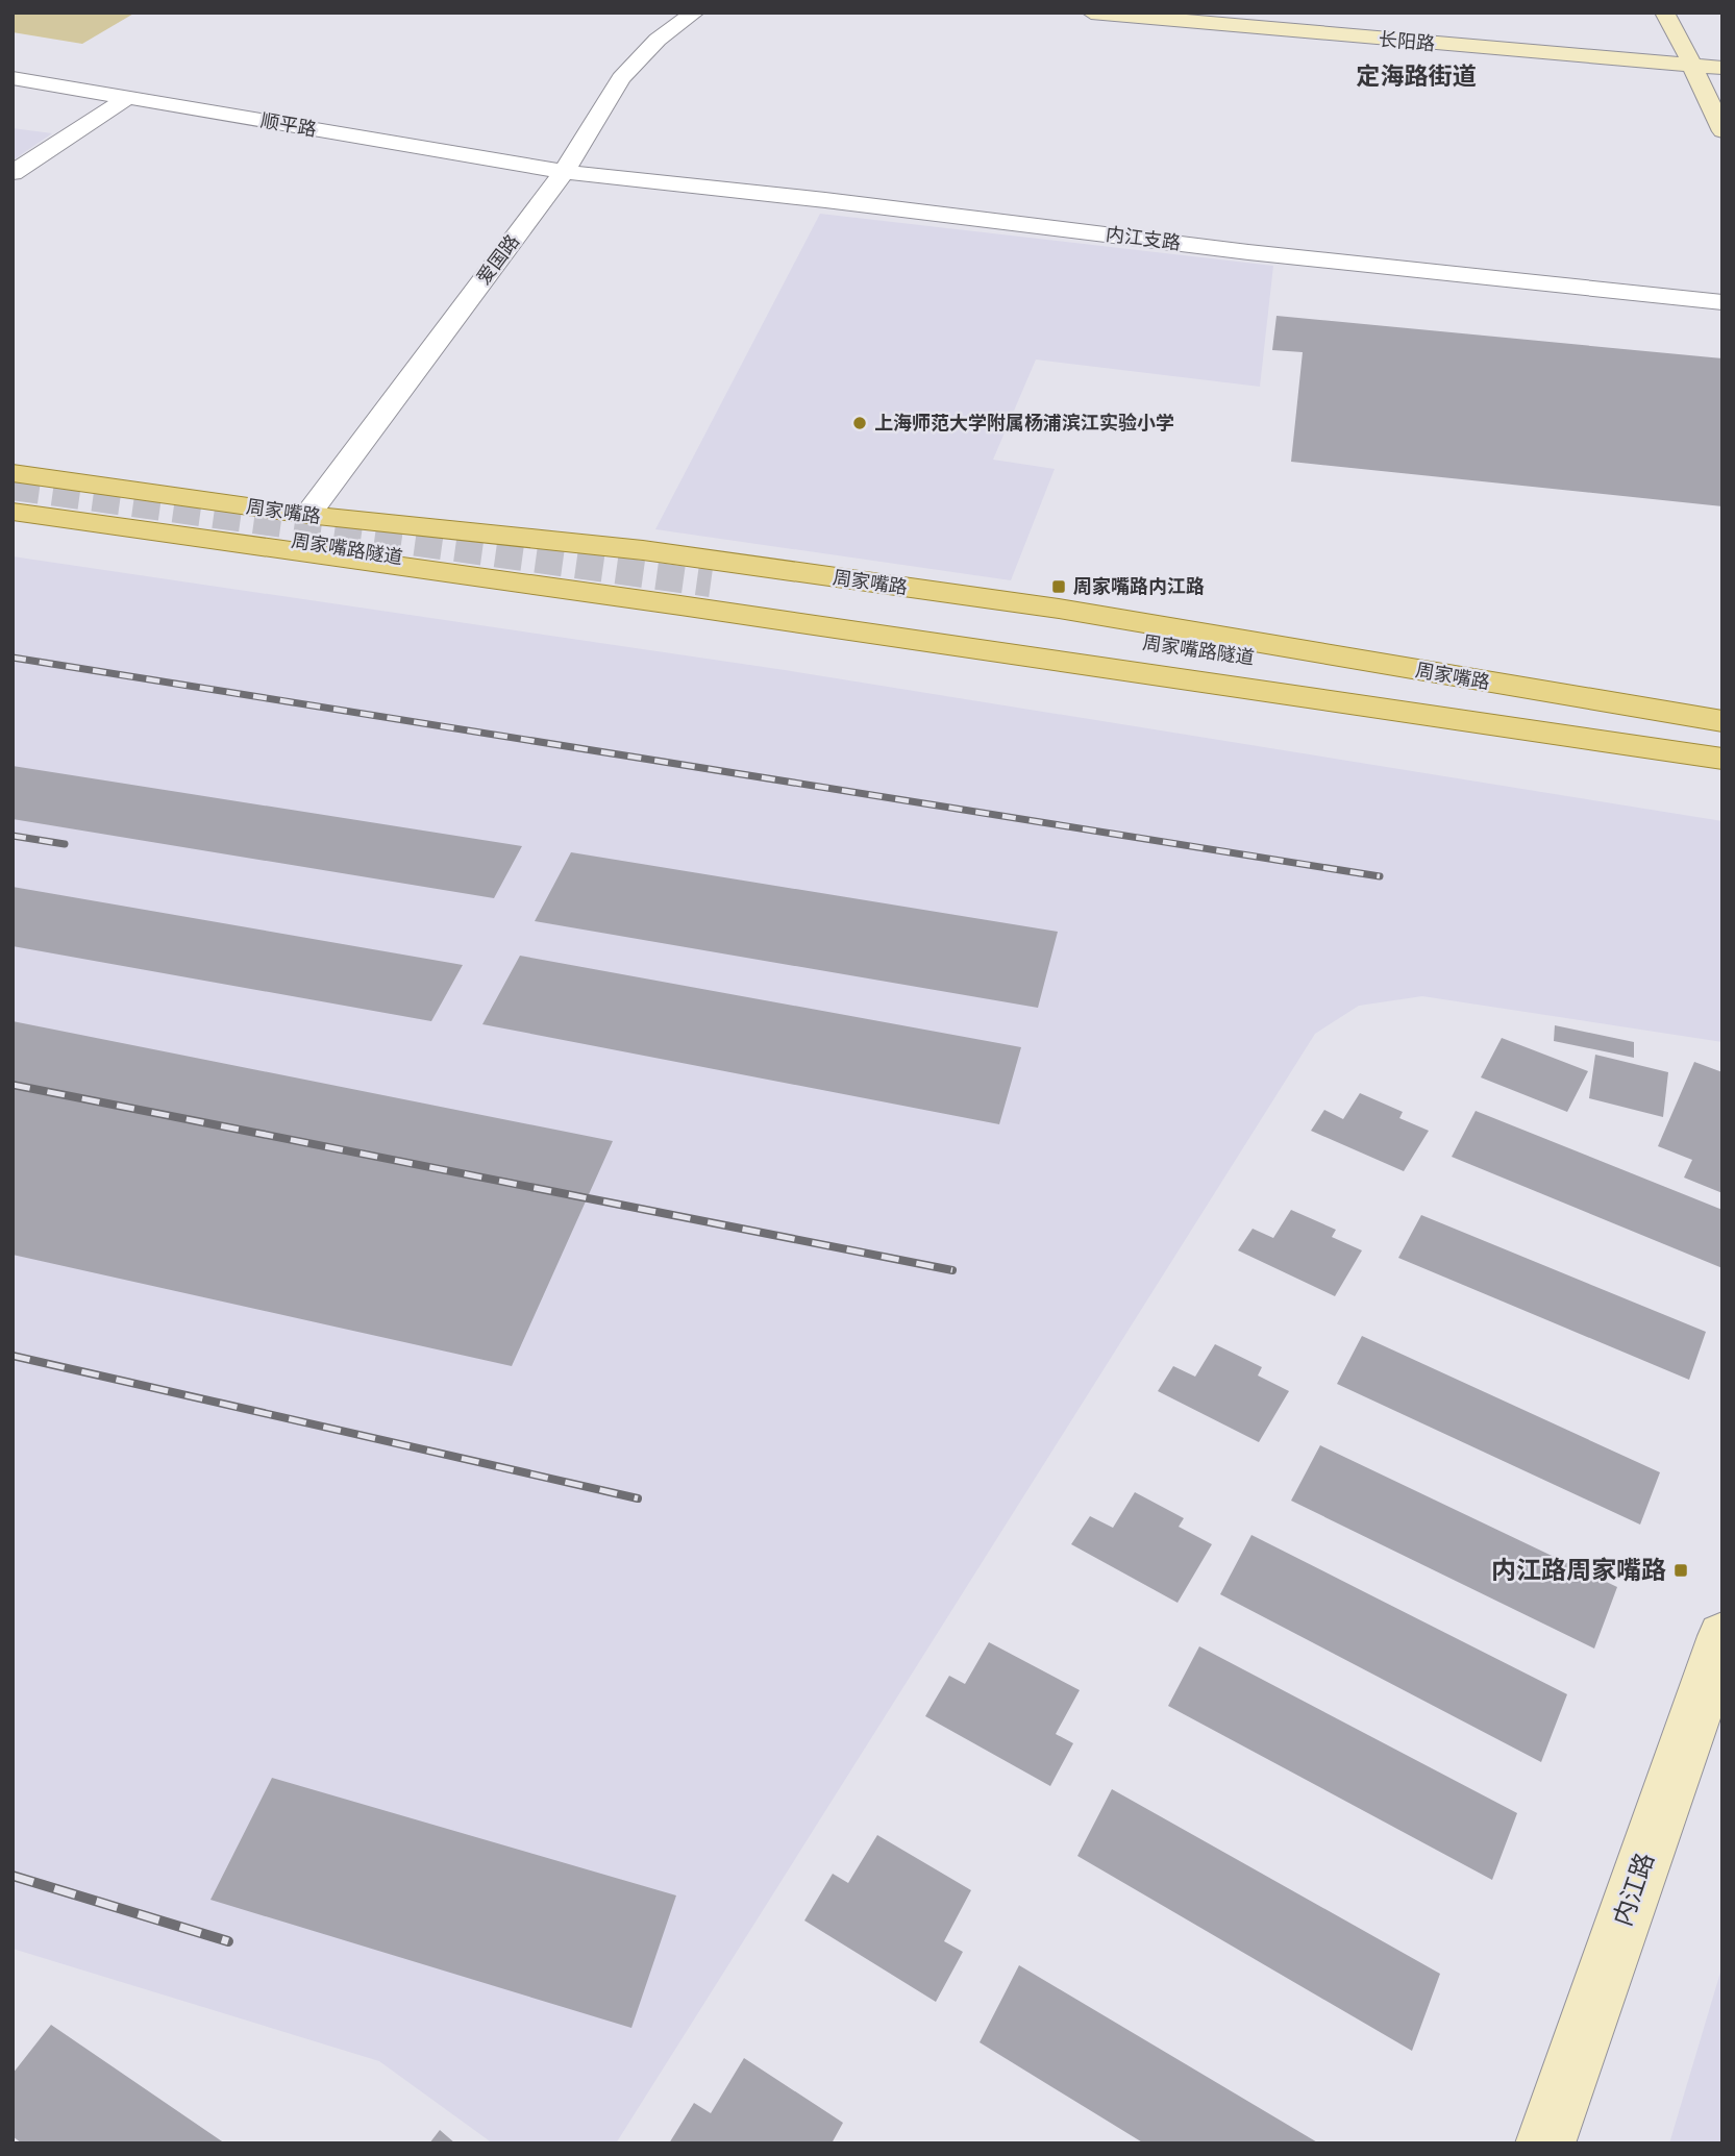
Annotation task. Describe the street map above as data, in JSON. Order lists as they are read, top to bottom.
{
  "streets": {
    "main road": [
      "长阳路",
      "周家嘴路",
      "周家嘴路隧道",
      "内江路"
    ],
    "street": ["顺平路", "内江支路", "爱国路"]
  },
  "crossings": [
    ["顺平路", "内江支路"],
    ["顺平路", "爱国路"],
    ["内江支路", "爱国路"],
    ["爱国路", "周家嘴路"],
    ["周家嘴路", "周家嘴路隧道"]
  ],
  "districts": ["定海路街道"],
  "places": {
    "other": ["上海师范大学附属杨浦滨江实验小学"],
    "transit": ["周家嘴路内江路", "内江路周家嘴路"]
  }
}
